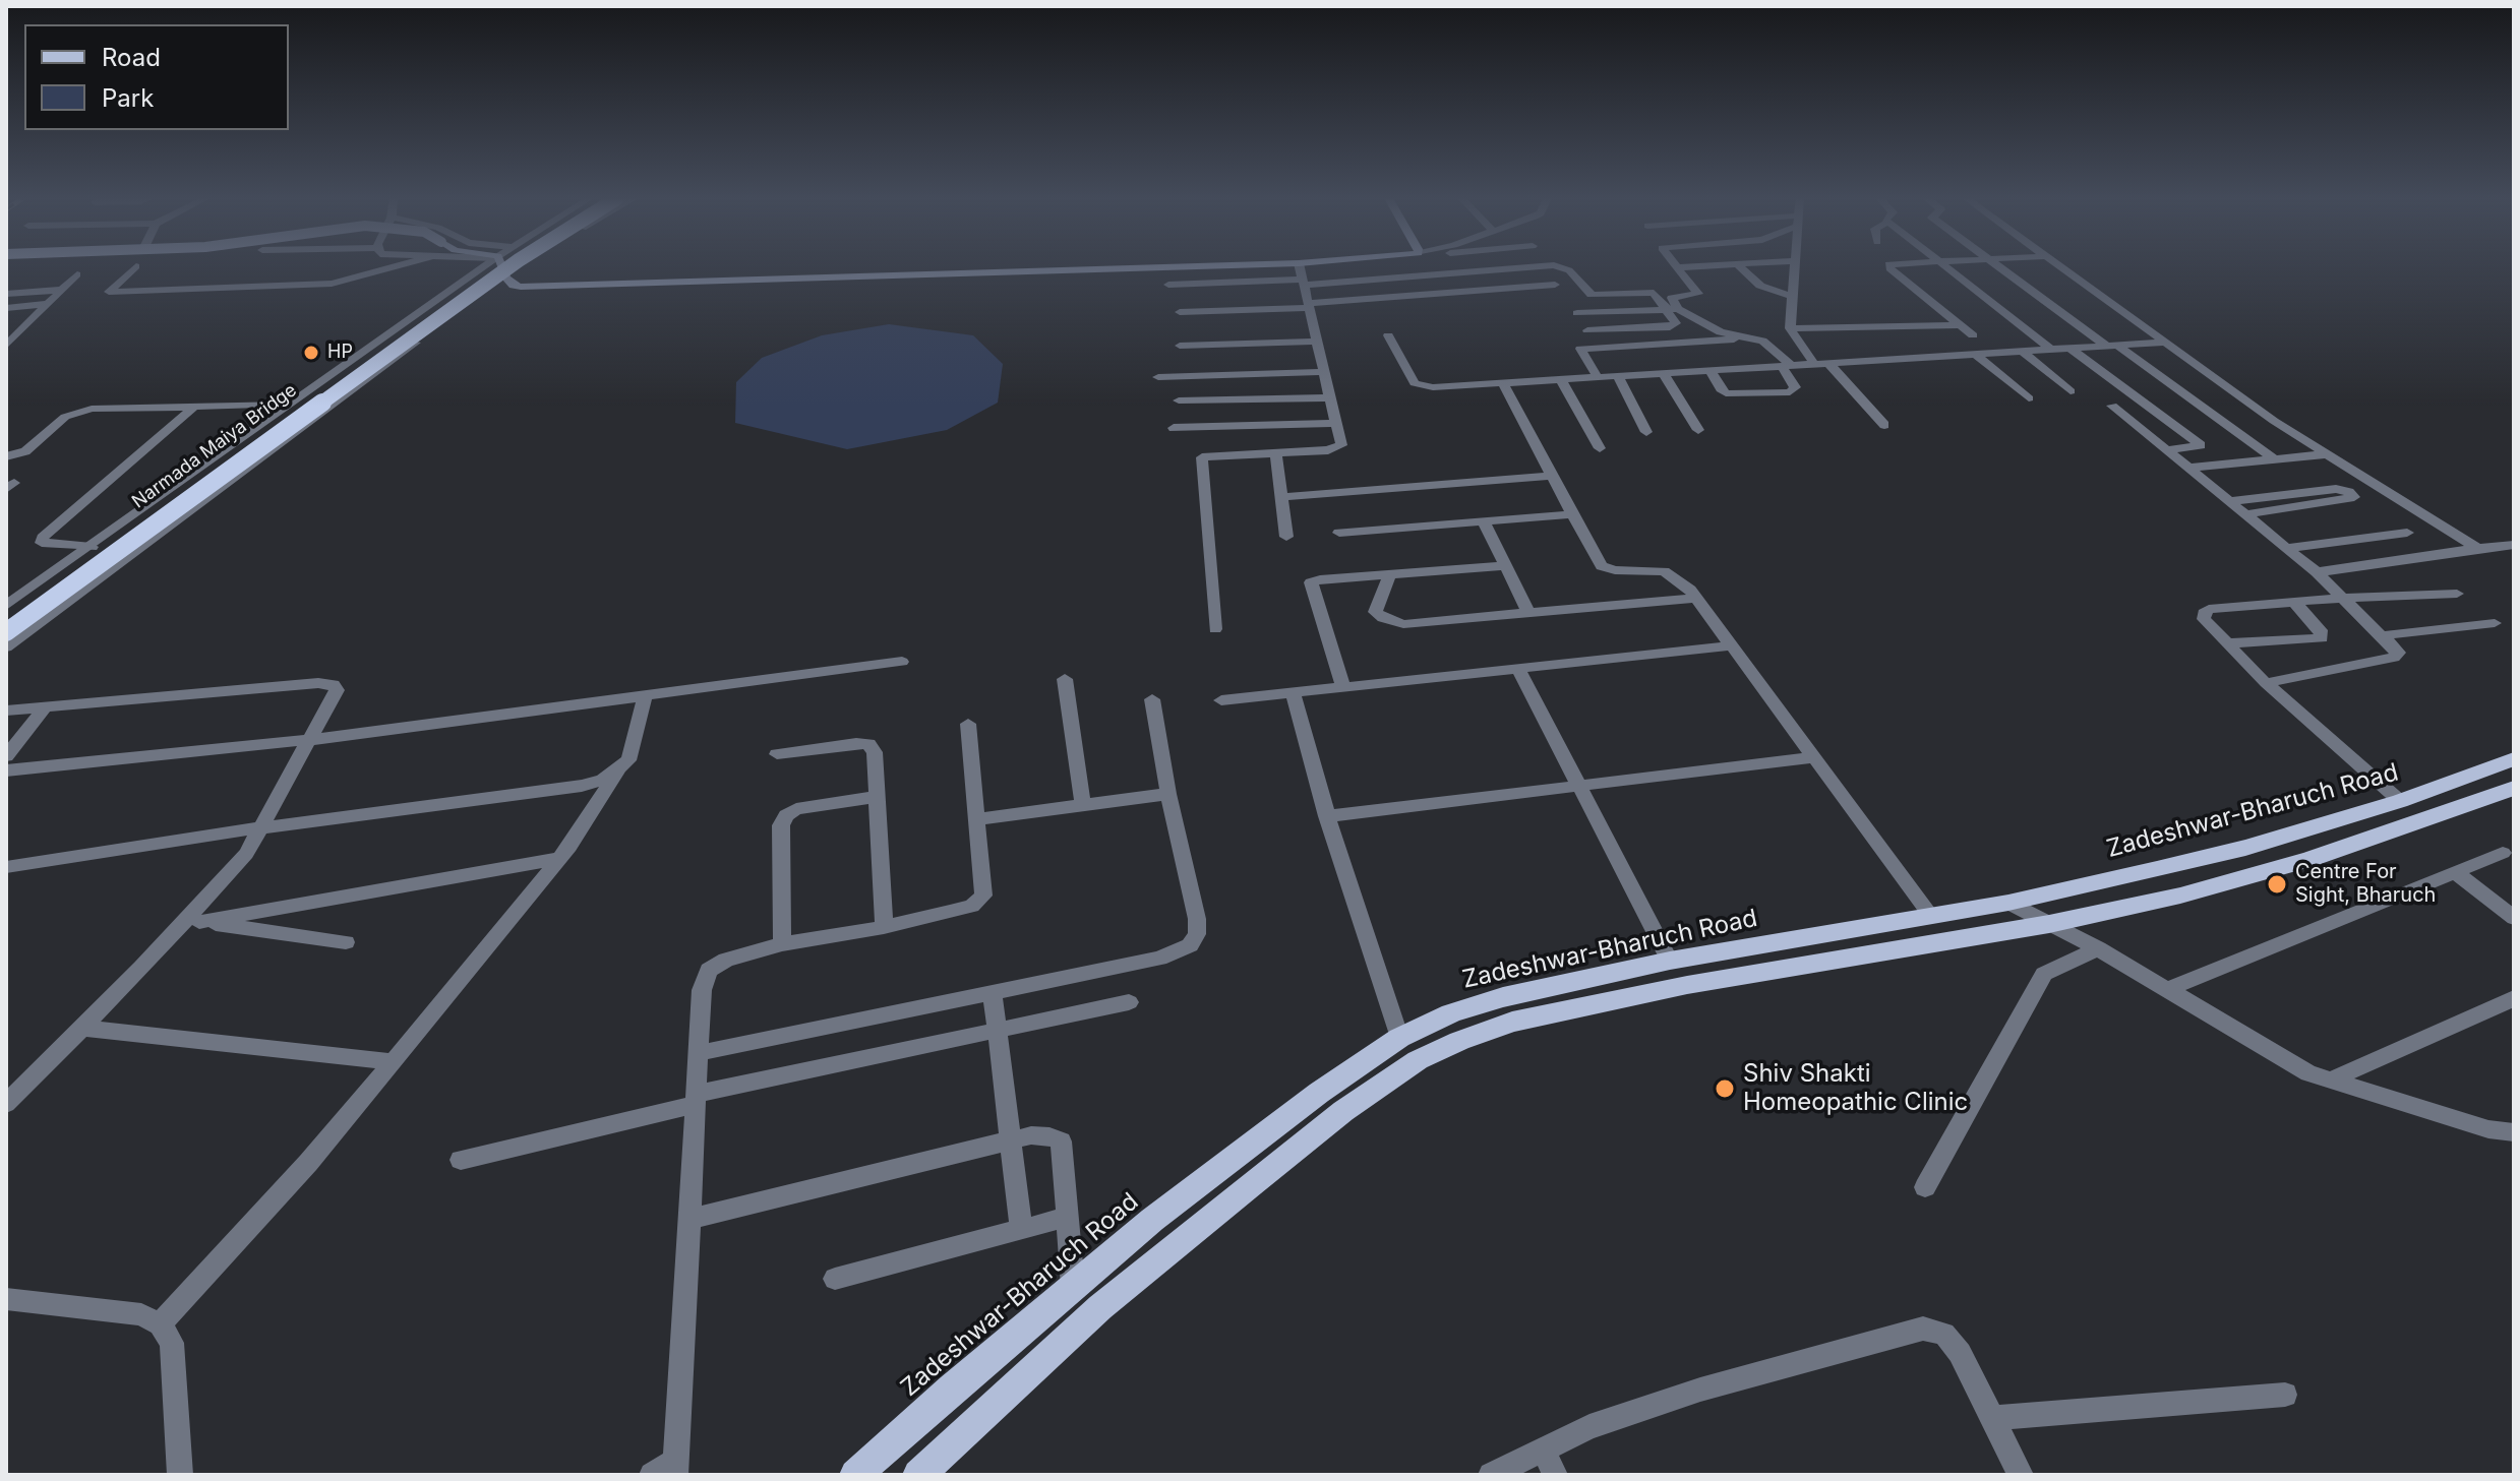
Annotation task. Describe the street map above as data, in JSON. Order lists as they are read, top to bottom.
{
  "streets": {
    "highway": ["Narmada Maiya Bridge"],
    "main road": ["Zadeshwar-Bharuch Road"]
  },
  "places": ["HP", "Centre For Sight, Bharuch", "Shiv Shakti Homeopathic Clinic"],
  "legend": ["Road", "Park"]
}
